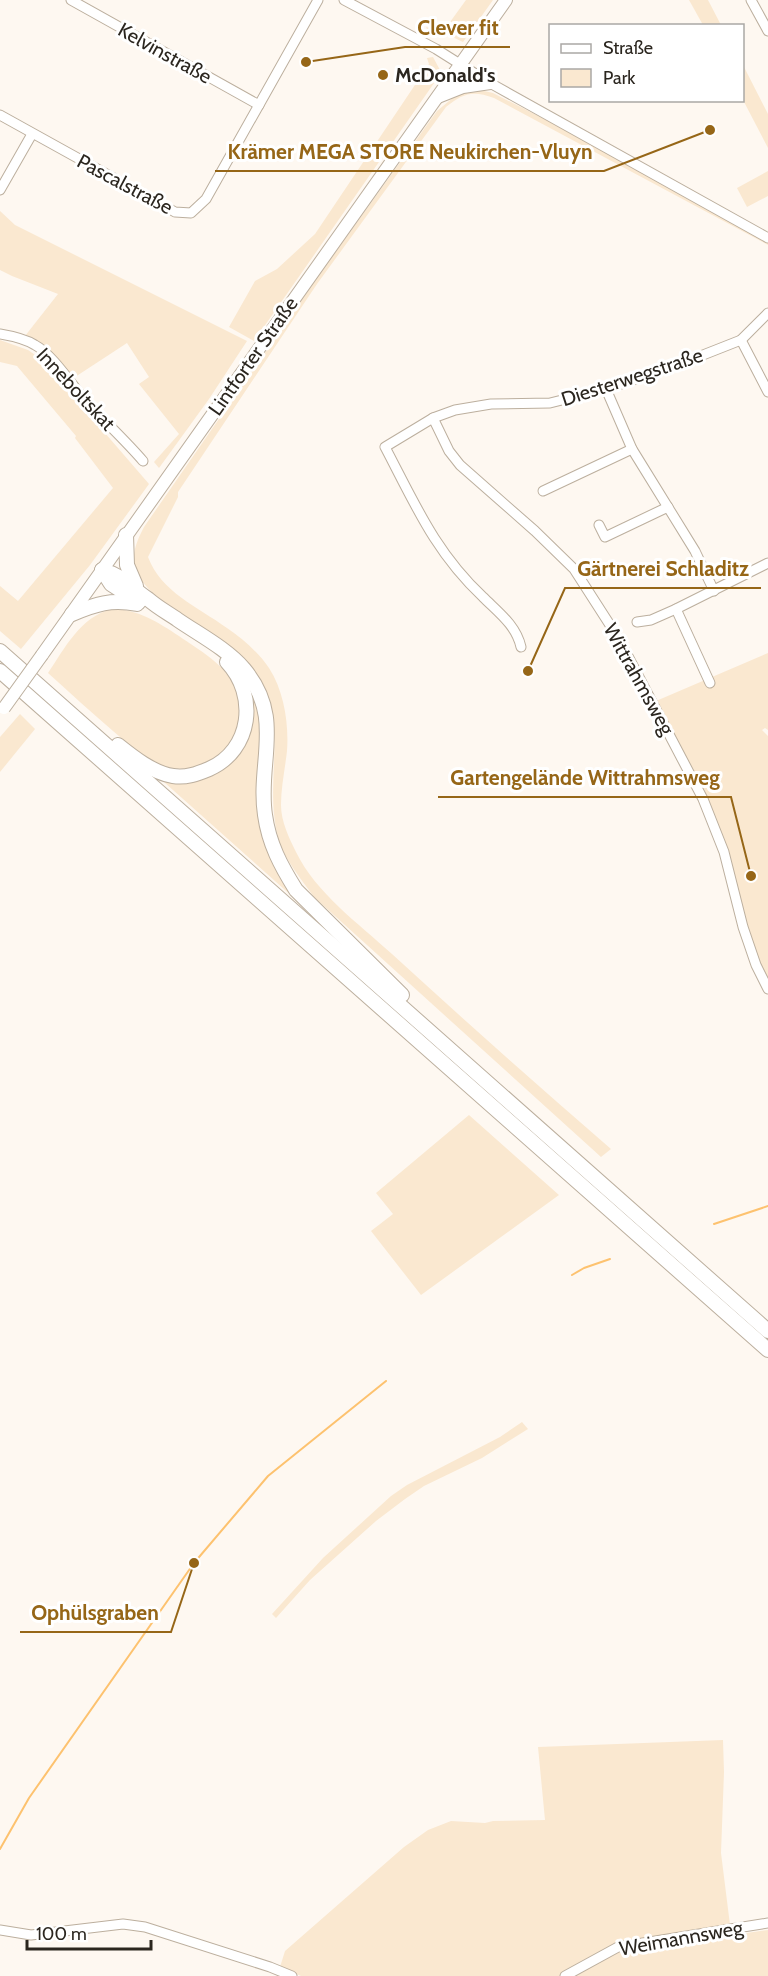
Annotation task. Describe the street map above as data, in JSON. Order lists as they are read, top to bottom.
{
  "streets": {
    "main road": ["Lintforter Straße"],
    "street": [
      "Kelvinstraße",
      "Pascalstraße",
      "Diesterwegstraße",
      "Inneboltskat",
      "Wittrahmsweg",
      "Weimannsweg"
    ]
  },
  "crossings": [
    ["Kelvinstraße", "Pascalstraße"],
    ["Diesterwegstraße", "Wittrahmsweg"]
  ],
  "places": [
    "Clever fit",
    "McDonald's",
    "Krämer MEGA STORE Neukirchen-Vluyn",
    "Gärtnerei Schladitz",
    "Gartengelände Wittrahmsweg",
    "Ophülsgraben"
  ],
  "legend": ["Straße", "Park"],
  "scale_bar": "100 m"
}
